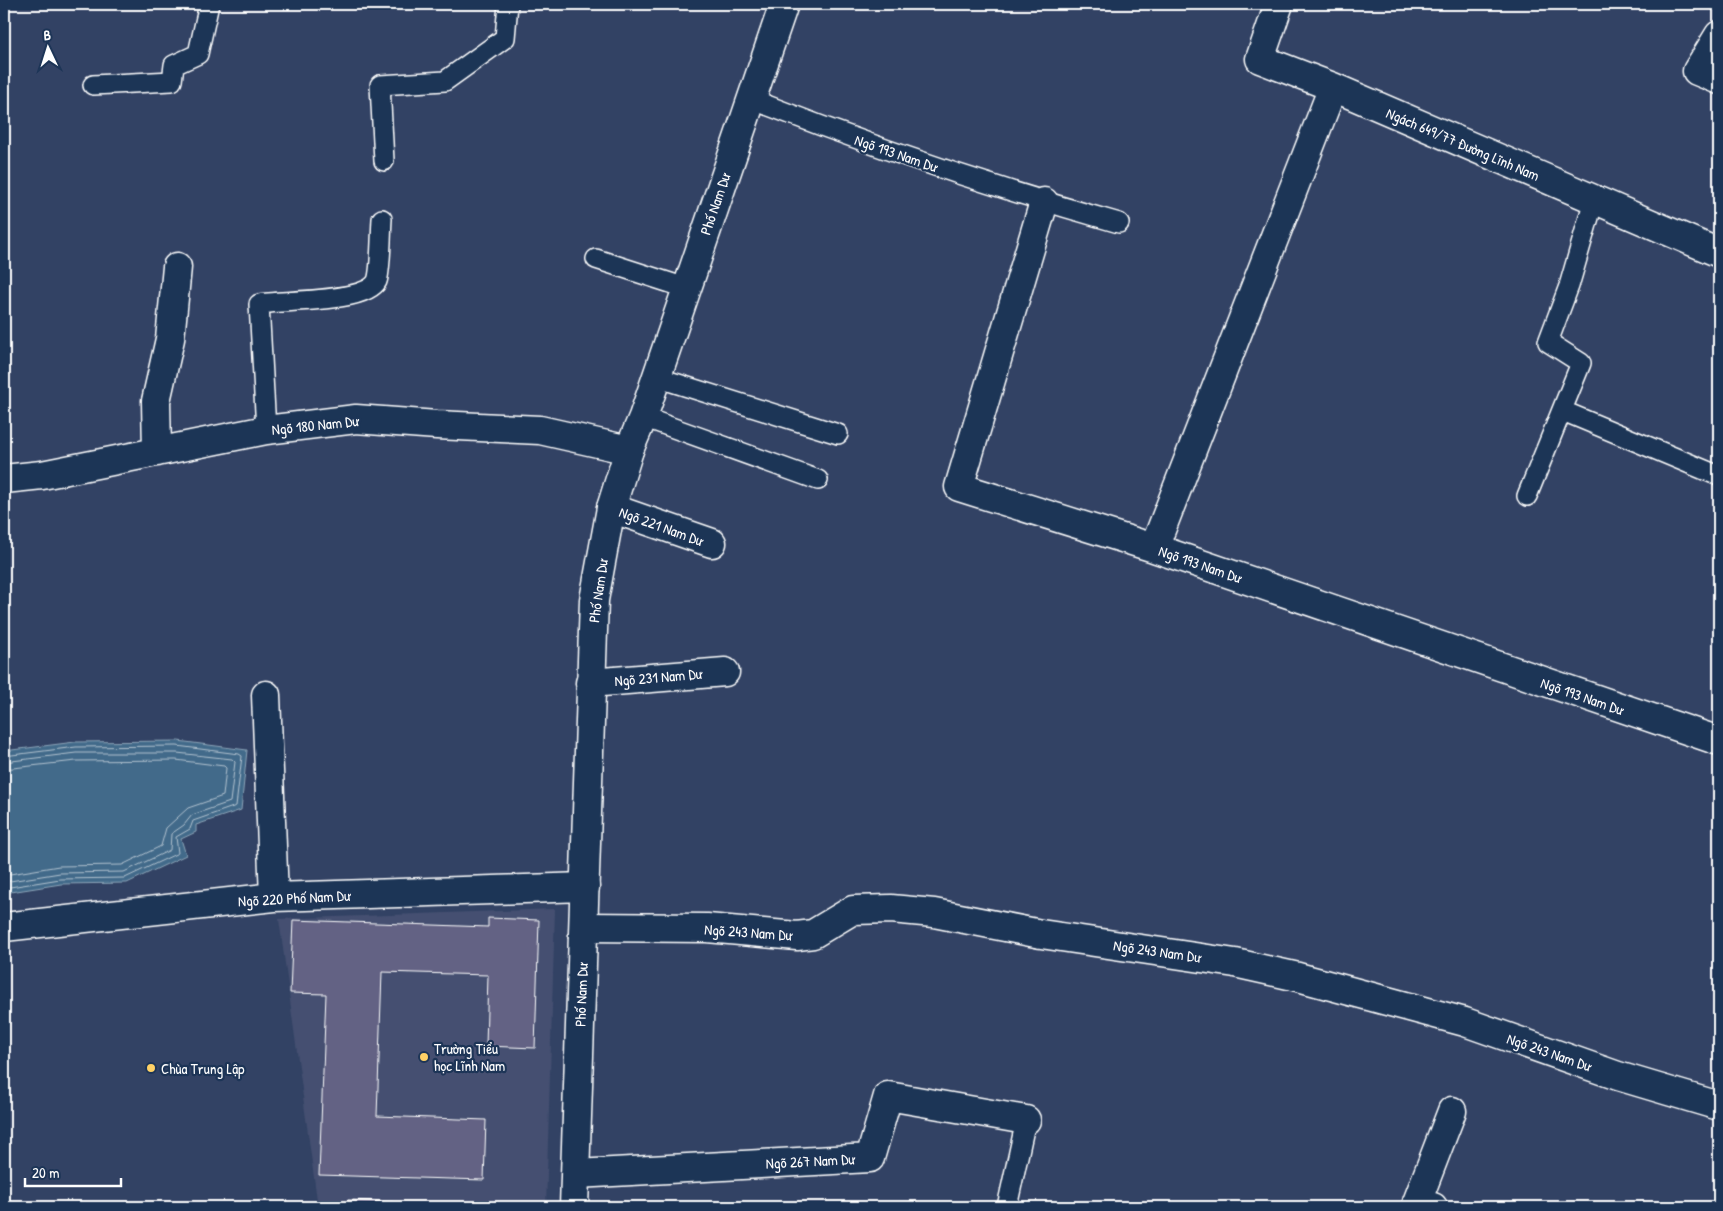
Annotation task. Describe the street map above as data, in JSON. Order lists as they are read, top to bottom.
{
  "streets": {
    "street": [
      "Ngách 649/77 Đường Lĩnh Nam",
      "Ngõ 193 Nam Dư",
      "Phố Nam Dư",
      "Ngõ 180 Nam Dư",
      "Ngõ 221 Nam Dư",
      "Ngõ 231 Nam Dư",
      "Ngõ 220 Phố Nam Dư",
      "Ngõ 243 Nam Dư",
      "Ngõ 267 Nam Dư"
    ]
  },
  "crossings": [
    ["Ngõ 193 Nam Dư", "Phố Nam Dư"],
    ["Phố Nam Dư", "Ngõ 180 Nam Dư"],
    ["Phố Nam Dư", "Ngõ 221 Nam Dư"],
    ["Phố Nam Dư", "Ngõ 231 Nam Dư"],
    ["Phố Nam Dư", "Ngõ 220 Phố Nam Dư"],
    ["Phố Nam Dư", "Ngõ 243 Nam Dư"],
    ["Phố Nam Dư", "Ngõ 267 Nam Dư"]
  ],
  "places": ["Trường Tiểu học Lĩnh Nam", "Chùa Trung Lập"],
  "scale_bar": "20 m",
  "north": "top"
}
